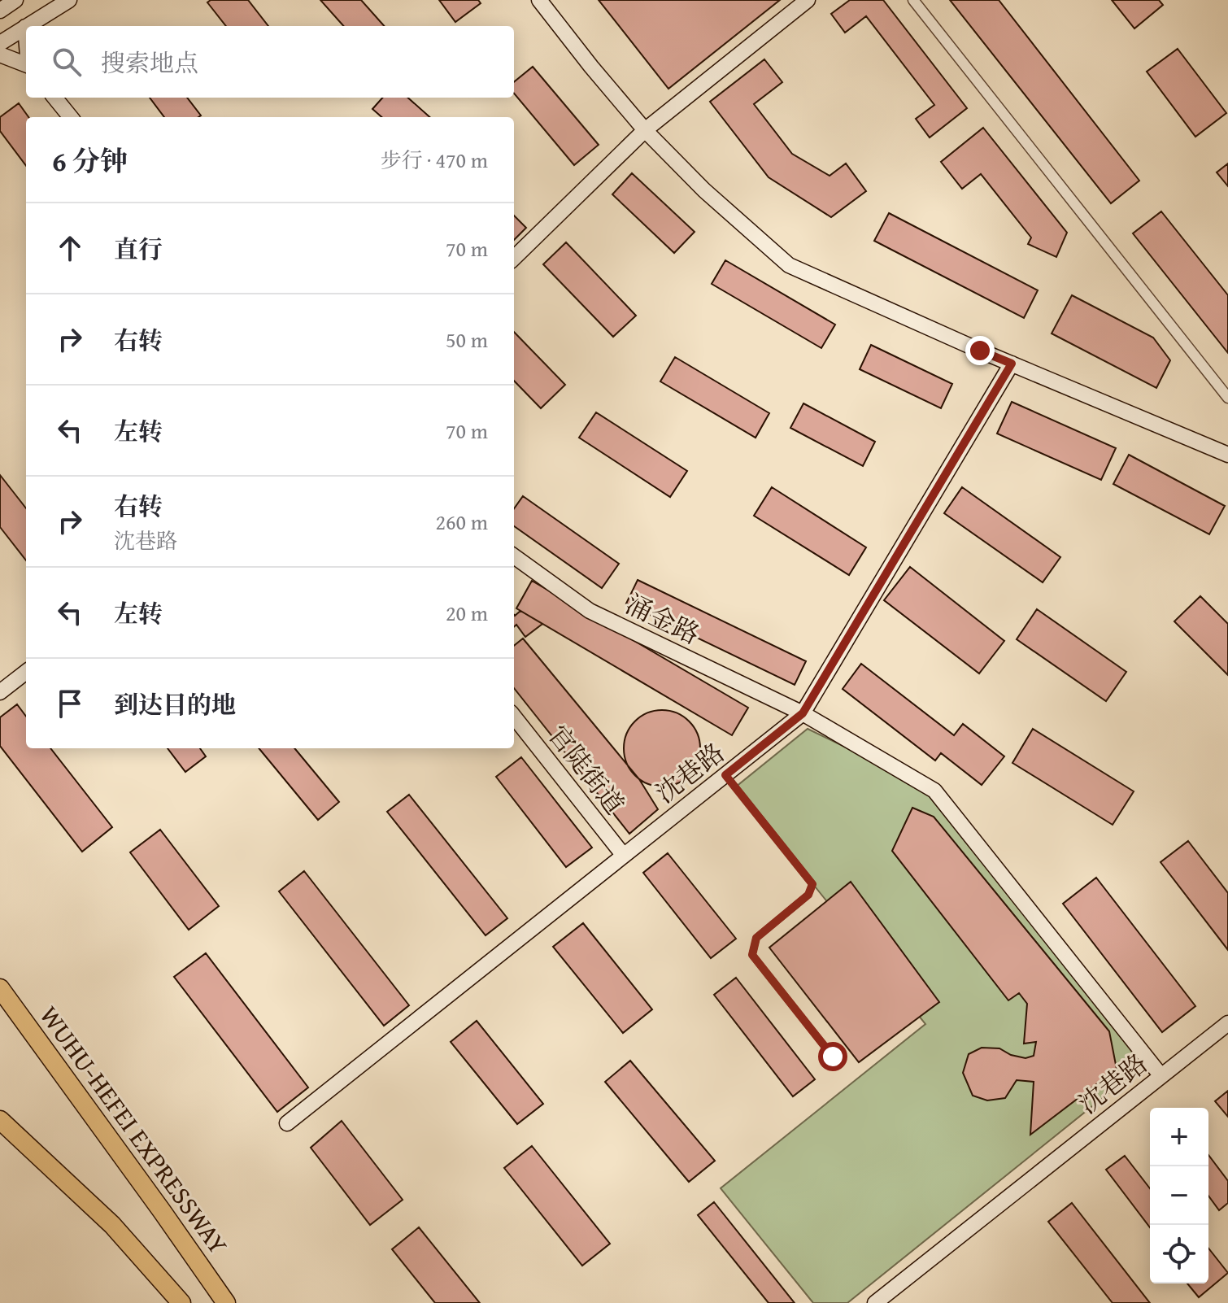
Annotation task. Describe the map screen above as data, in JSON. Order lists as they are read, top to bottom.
{
  "streets": {
    "highway": ["WUHU-HEFEI EXPRESSWAY"],
    "street": ["涌金路", "官陡街道", "沈巷路"]
  },
  "crossings": [
    ["涌金路", "沈巷路"],
    ["官陡街道", "沈巷路"]
  ],
  "page": {
    "search": "搜索地点",
    "heading": ["6 分钟", "步行 · 470 m"],
    "list": [
      ["直行", "70 m"],
      ["右转", "50 m"],
      ["左转", "70 m"],
      ["右转", "沈巷路", "260 m"],
      ["左转", "20 m"],
      "到达目的地"
    ],
    "map_buttons": ["+", "−"]
  }
}
